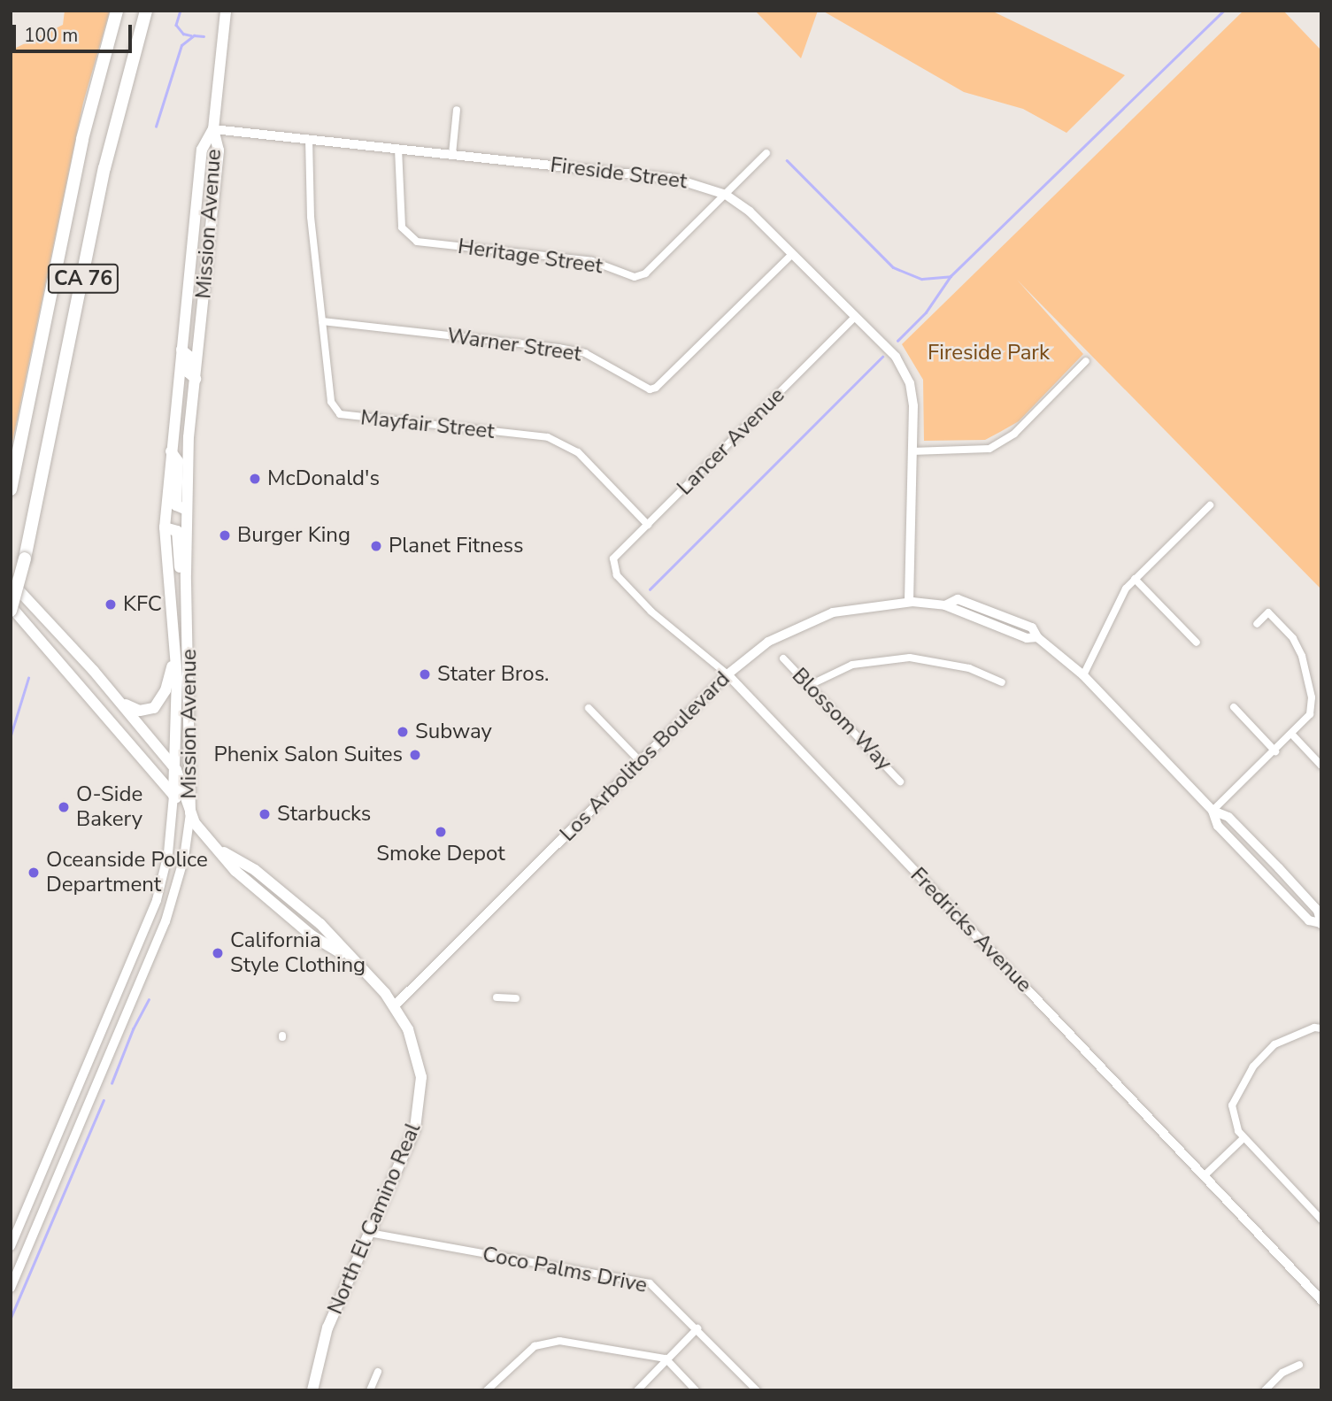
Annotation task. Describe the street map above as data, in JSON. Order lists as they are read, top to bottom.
{
  "streets": {
    "highway": ["CA 76"],
    "main road": ["Mission Avenue", "North El Camino Real"],
    "street": [
      "Fireside Street",
      "Heritage Street",
      "Warner Street",
      "Mayfair Street",
      "Lancer Avenue",
      "Blossom Way",
      "Los Arbolitos Boulevard",
      "Fredricks Avenue",
      "Coco Palms Drive"
    ]
  },
  "crossings": [
    ["Fireside Street", "Mission Avenue"],
    ["Fireside Street", "Heritage Street"],
    ["Fireside Street", "Warner Street"],
    ["Fireside Street", "Mayfair Street"],
    ["Fireside Street", "Lancer Avenue"],
    ["Fireside Street", "Los Arbolitos Boulevard"],
    ["Mission Avenue", "North El Camino Real"],
    ["Warner Street", "Mayfair Street"],
    ["Mayfair Street", "Lancer Avenue"],
    ["Lancer Avenue", "Fredricks Avenue"],
    ["Los Arbolitos Boulevard", "Fredricks Avenue"],
    ["Los Arbolitos Boulevard", "North El Camino Real"],
    ["North El Camino Real", "Coco Palms Drive"]
  ],
  "parks": ["Fireside Park"],
  "places": [
    "McDonald's",
    "Burger King",
    "Planet Fitness",
    "KFC",
    "Stater Bros.",
    "Subway",
    "Phenix Salon Suites",
    "O-Side Bakery",
    "Starbucks",
    "Smoke Depot",
    "Oceanside Police Department",
    "California Style Clothing"
  ],
  "scale_bar": "100 m"
}
